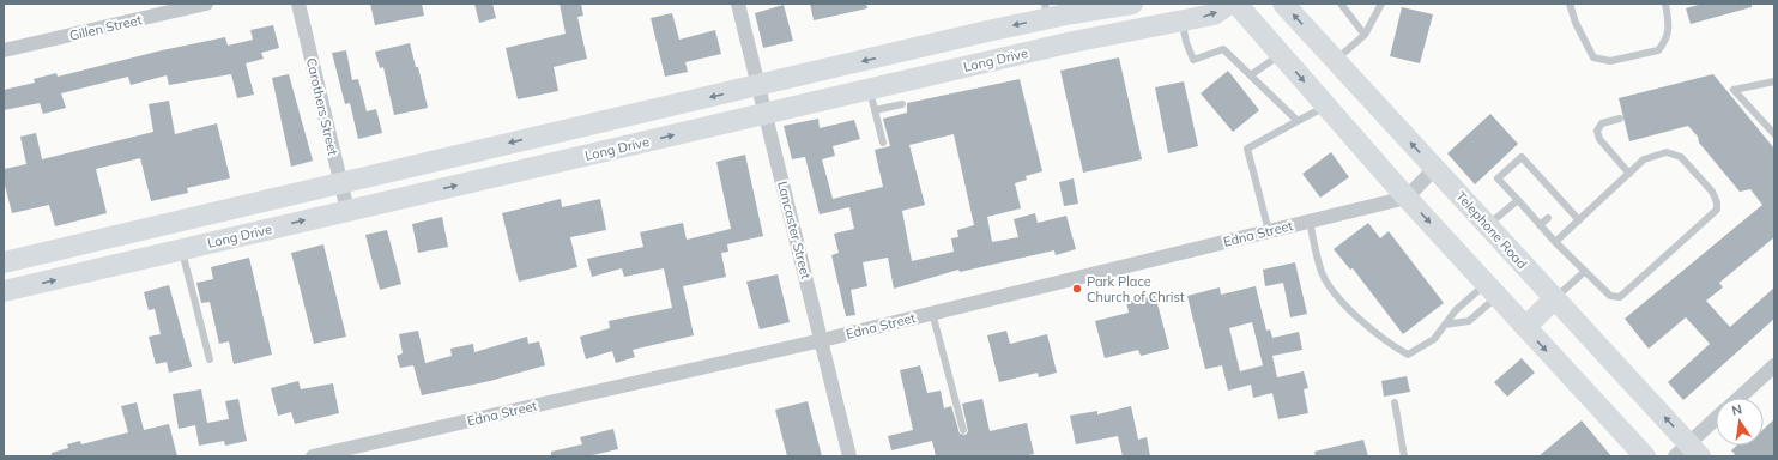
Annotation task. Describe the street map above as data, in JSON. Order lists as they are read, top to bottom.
{
  "streets": {
    "main road": ["Long Drive", "Telephone Road"],
    "street": [
      "Gillen Street",
      "Carothers Street",
      "Lancaster Street",
      "Edna Street"
    ]
  },
  "crossings": [
    ["Long Drive", "Carothers Street"],
    ["Long Drive", "Lancaster Street"],
    ["Lancaster Street", "Edna Street"]
  ],
  "places": ["Park Place Church of Christ"],
  "north": "top"
}
